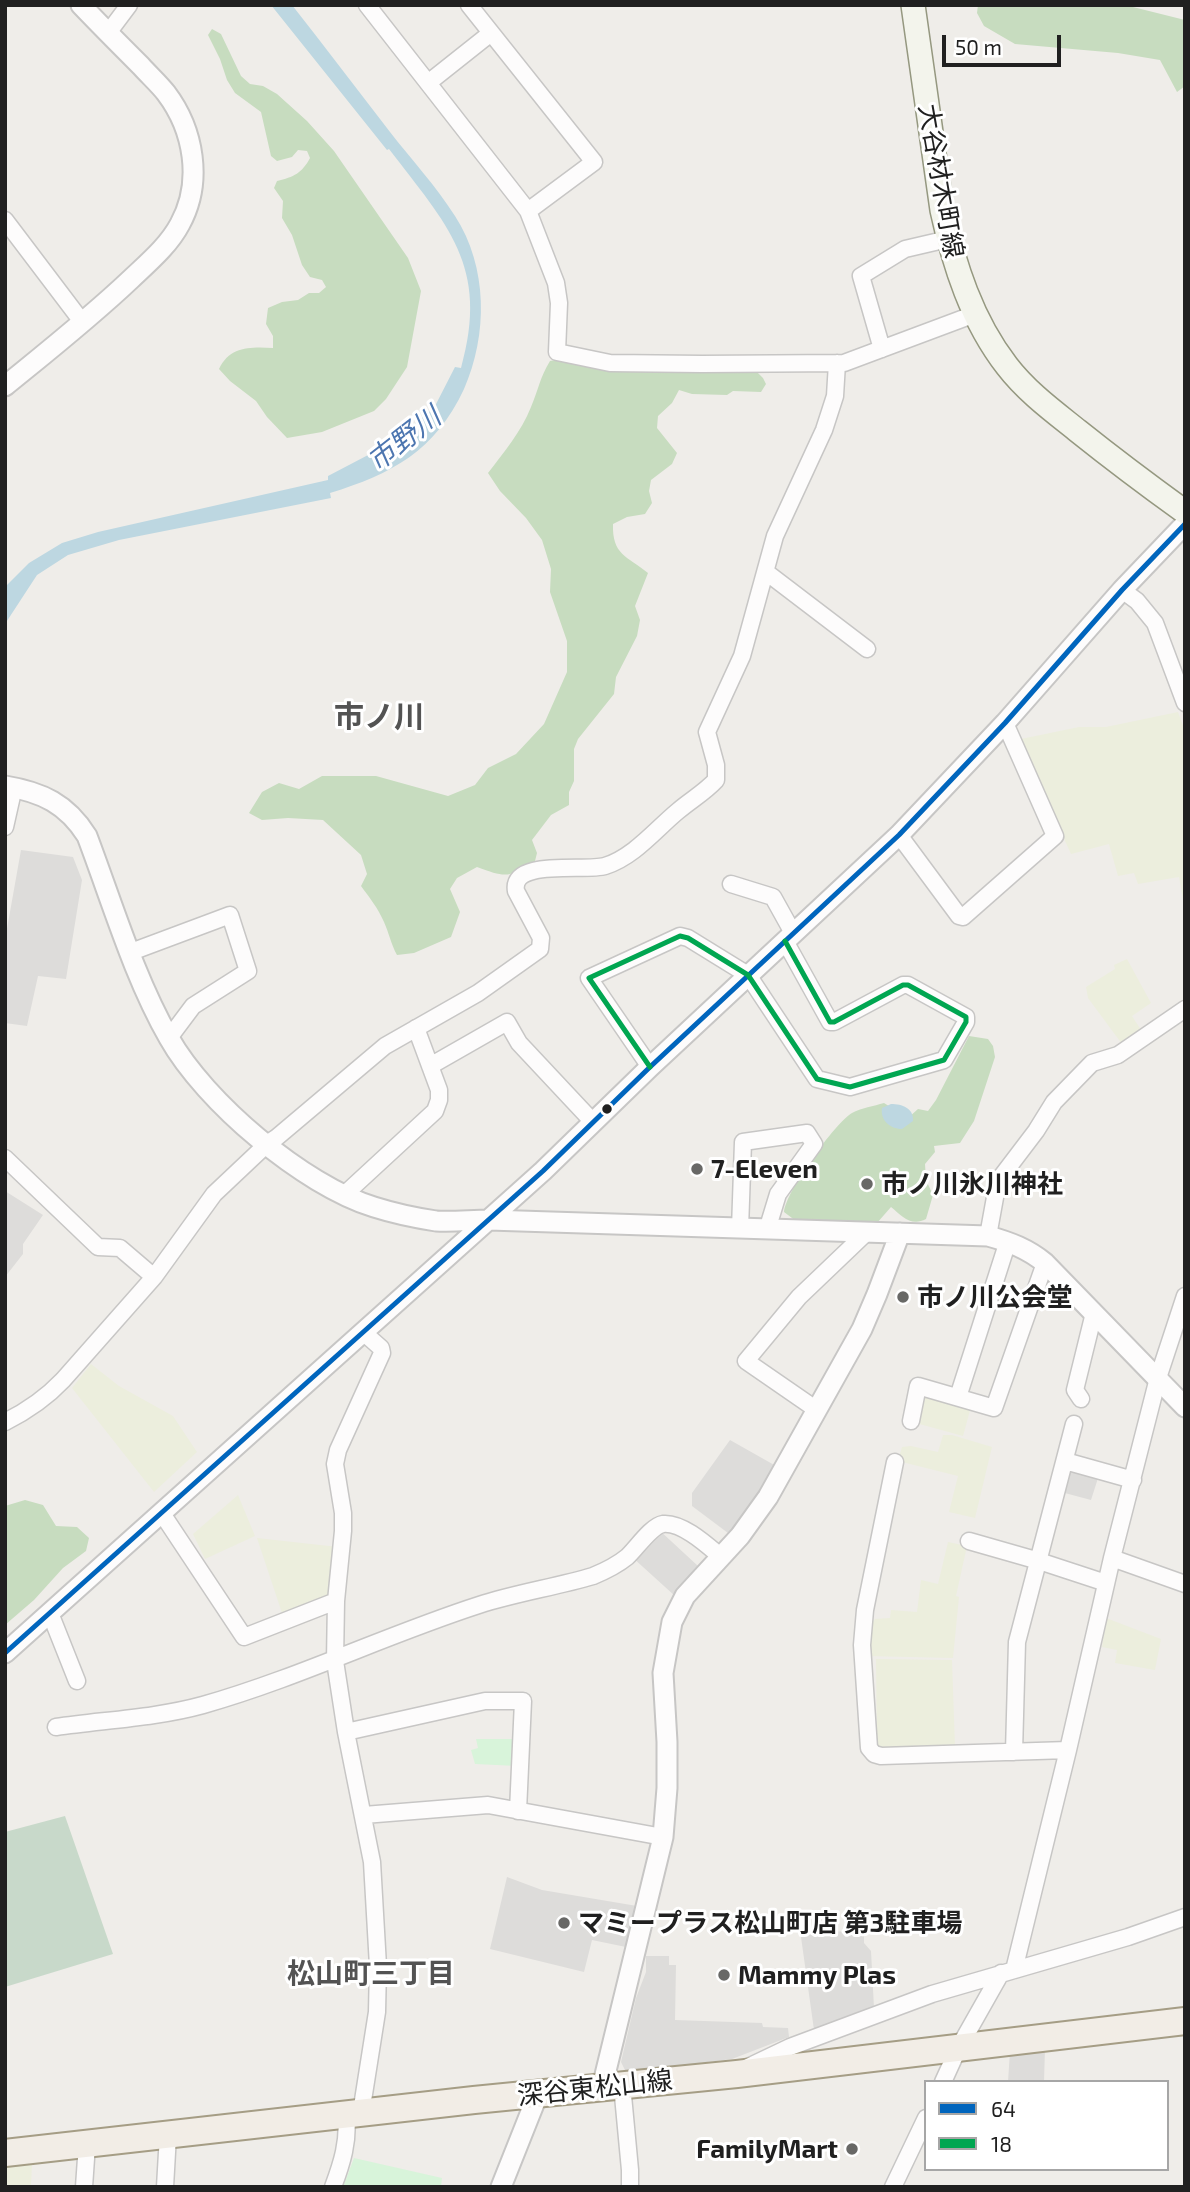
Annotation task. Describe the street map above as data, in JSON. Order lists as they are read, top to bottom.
{
  "streets": {
    "main road": ["大谷材木町線", "深谷東松山線"]
  },
  "districts": ["市ノ川", "松山町三丁目"],
  "water": ["市野川"],
  "places": [
    "7-Eleven",
    "市ノ川氷川神社",
    "市ノ川公会堂",
    "マミープラス松山町店 第3駐車場",
    "Mammy Plas",
    "FamilyMart"
  ],
  "lines": ["transit line 64", "transit line 18"],
  "legend": ["64", "18"],
  "scale_bar": "50 m"
}
